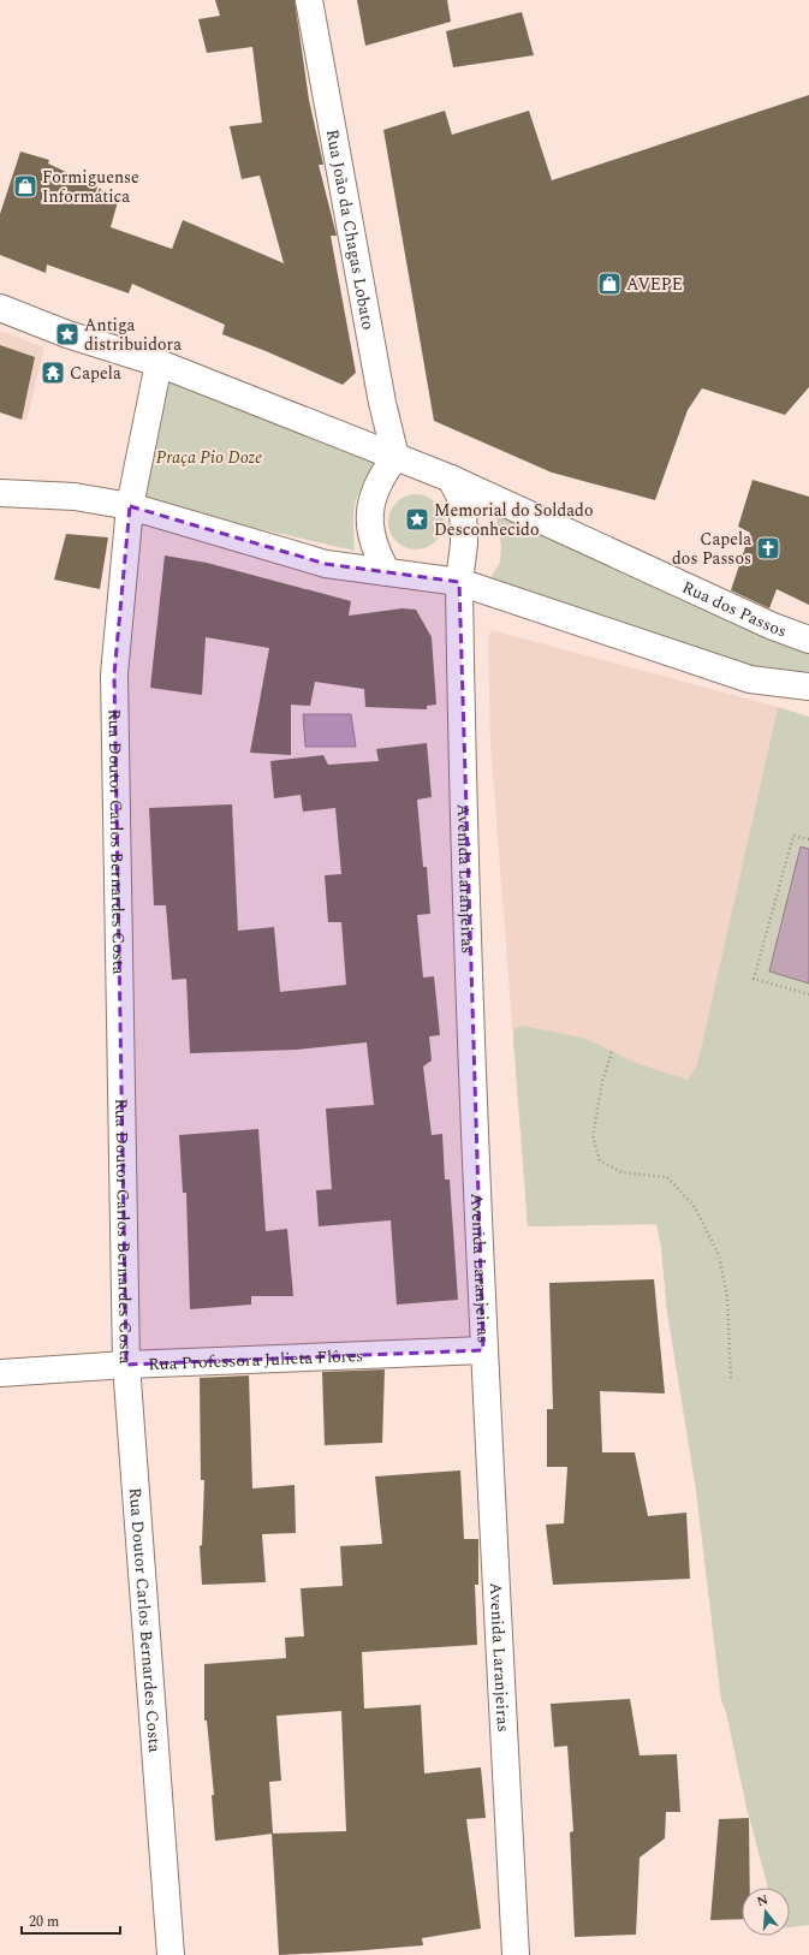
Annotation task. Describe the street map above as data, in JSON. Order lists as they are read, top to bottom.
{
  "streets": {
    "street": [
      "Rua João da Chagas Lobato",
      "Rua dos Passos",
      "Rua Doutor Carlos Bernardes Costa",
      "Avenida Laranjeiras",
      "Rua Professora Julieta Flôres"
    ]
  },
  "crossings": [
    ["Rua João da Chagas Lobato", "Rua dos Passos"],
    ["Rua João da Chagas Lobato", "Avenida Laranjeiras"],
    ["Rua dos Passos", "Avenida Laranjeiras"],
    ["Rua Doutor Carlos Bernardes Costa", "Rua Professora Julieta Flôres"],
    ["Avenida Laranjeiras", "Rua Professora Julieta Flôres"]
  ],
  "parks": ["Praça Pio Doze"],
  "places": {
    "shop": ["Formiguense Informática", "AVEPE"],
    "place": ["Antiga distribuidora", "Memorial do Soldado Desconhecido"],
    "temple": ["Capela"],
    "church": ["Capela dos Passos"]
  },
  "scale_bar": "20 m",
  "north": "top"
}
